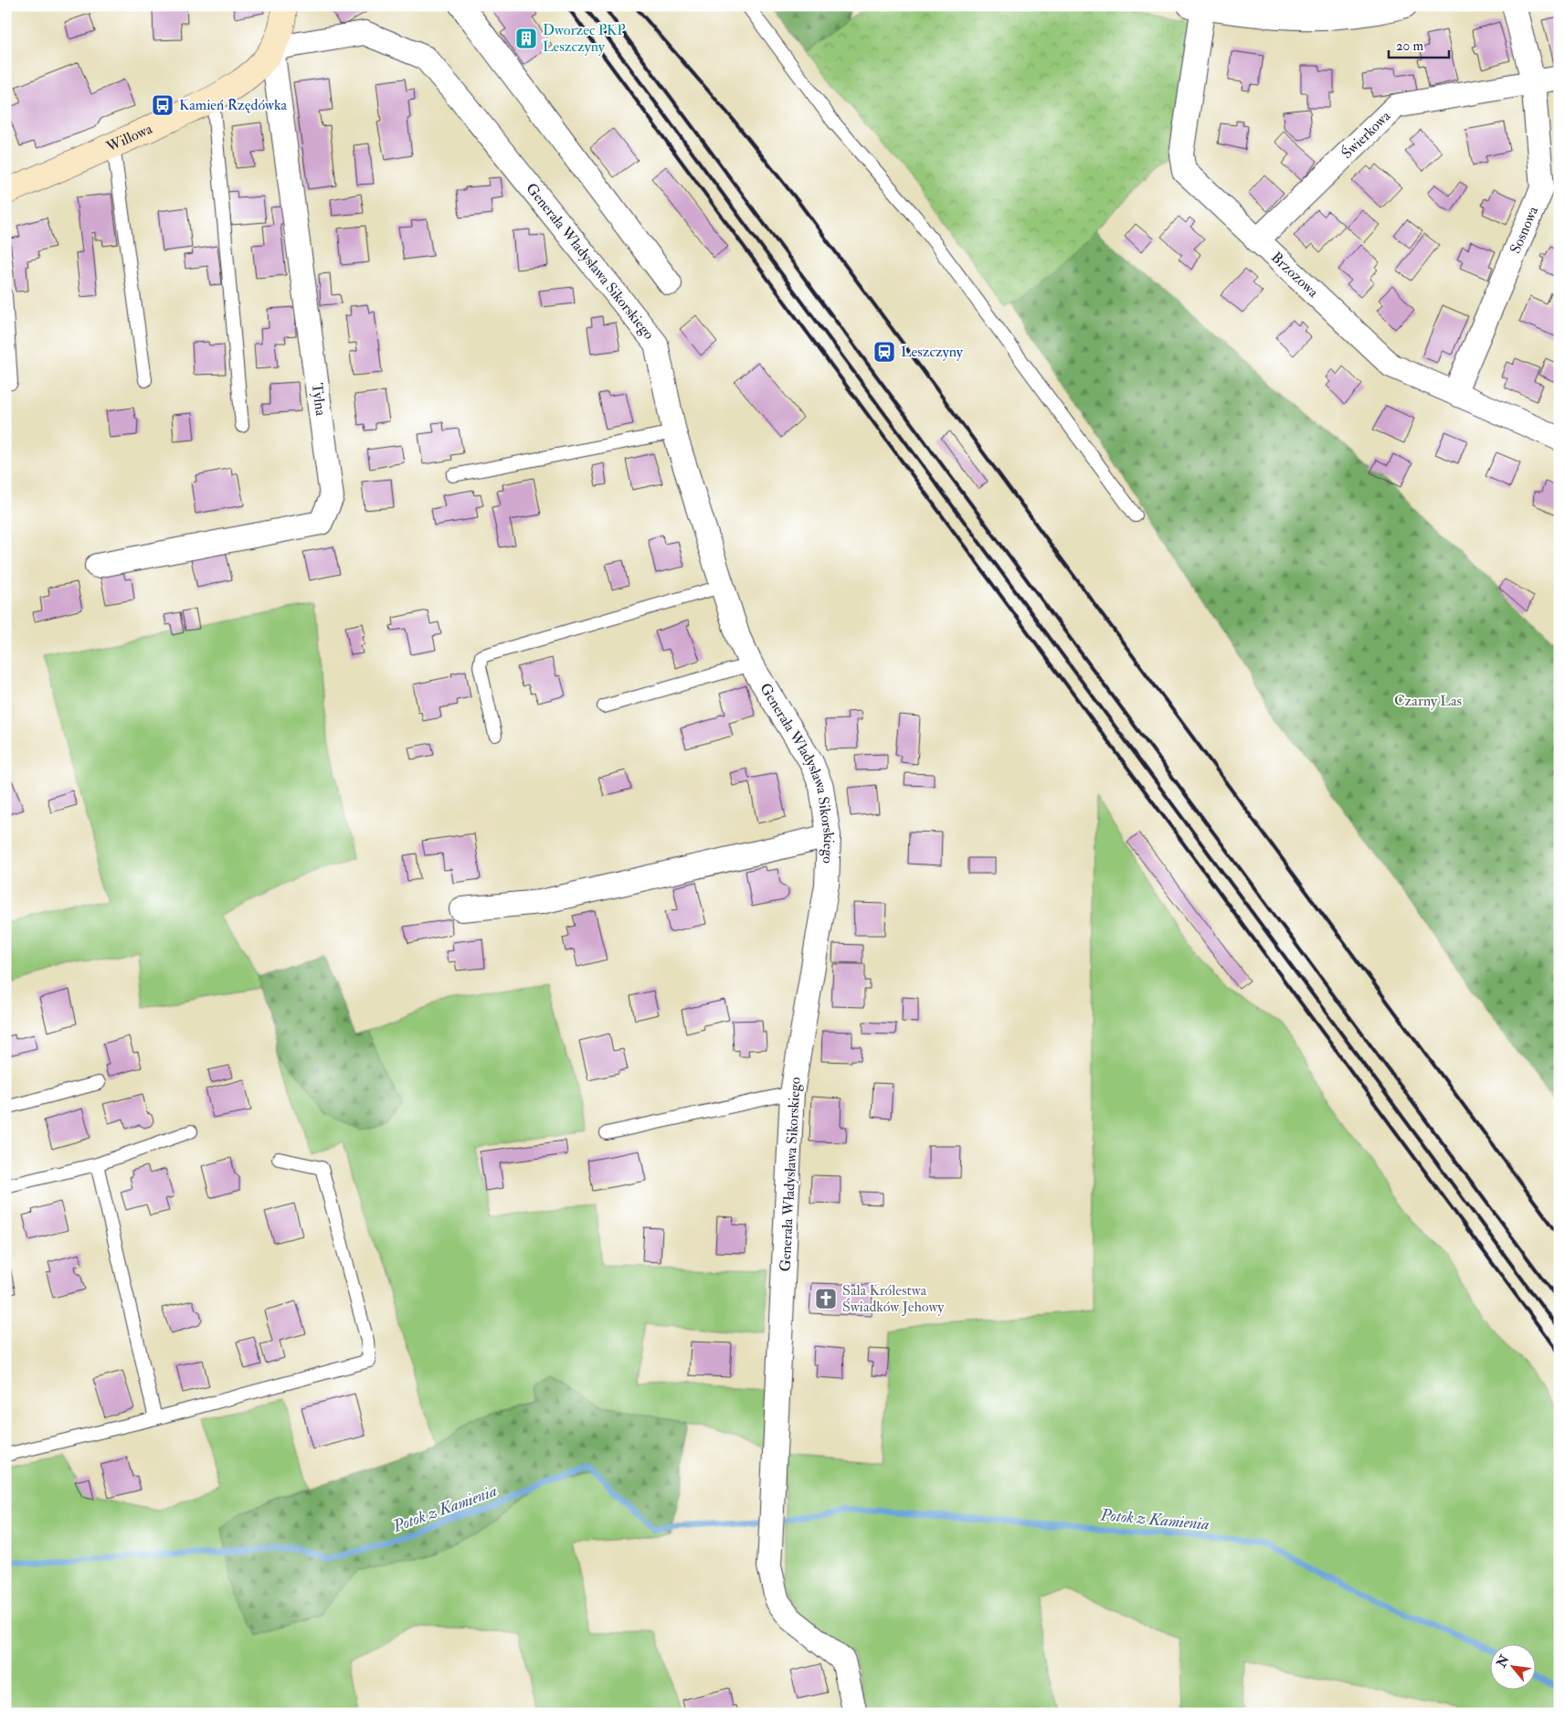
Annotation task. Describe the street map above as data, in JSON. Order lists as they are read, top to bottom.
{
  "streets": {
    "street": [
      "Świerkowa",
      "Willowa",
      "Sosnowa",
      "Generała Władysława Sikorskiego",
      "Brzozowa",
      "Tylna"
    ]
  },
  "crossings": [
    ["Świerkowa", "Sosnowa"],
    ["Świerkowa", "Brzozowa"],
    ["Willowa", "Generała Władysława Sikorskiego"],
    ["Willowa", "Tylna"],
    ["Sosnowa", "Brzozowa"],
    ["Generała Władysława Sikorskiego", "Tylna"]
  ],
  "water": ["Potok z Kamienia"],
  "parks": ["Czarny Las"],
  "places": {
    "building": ["Dworzec PKP Leszczyny"],
    "bus stop": ["Kamień Rzędówka"],
    "station": ["Leszczyny"],
    "church": ["Sala Królestwa Świadków Jehowy"]
  },
  "scale_bar": "20 m",
  "north": "top left"
}
